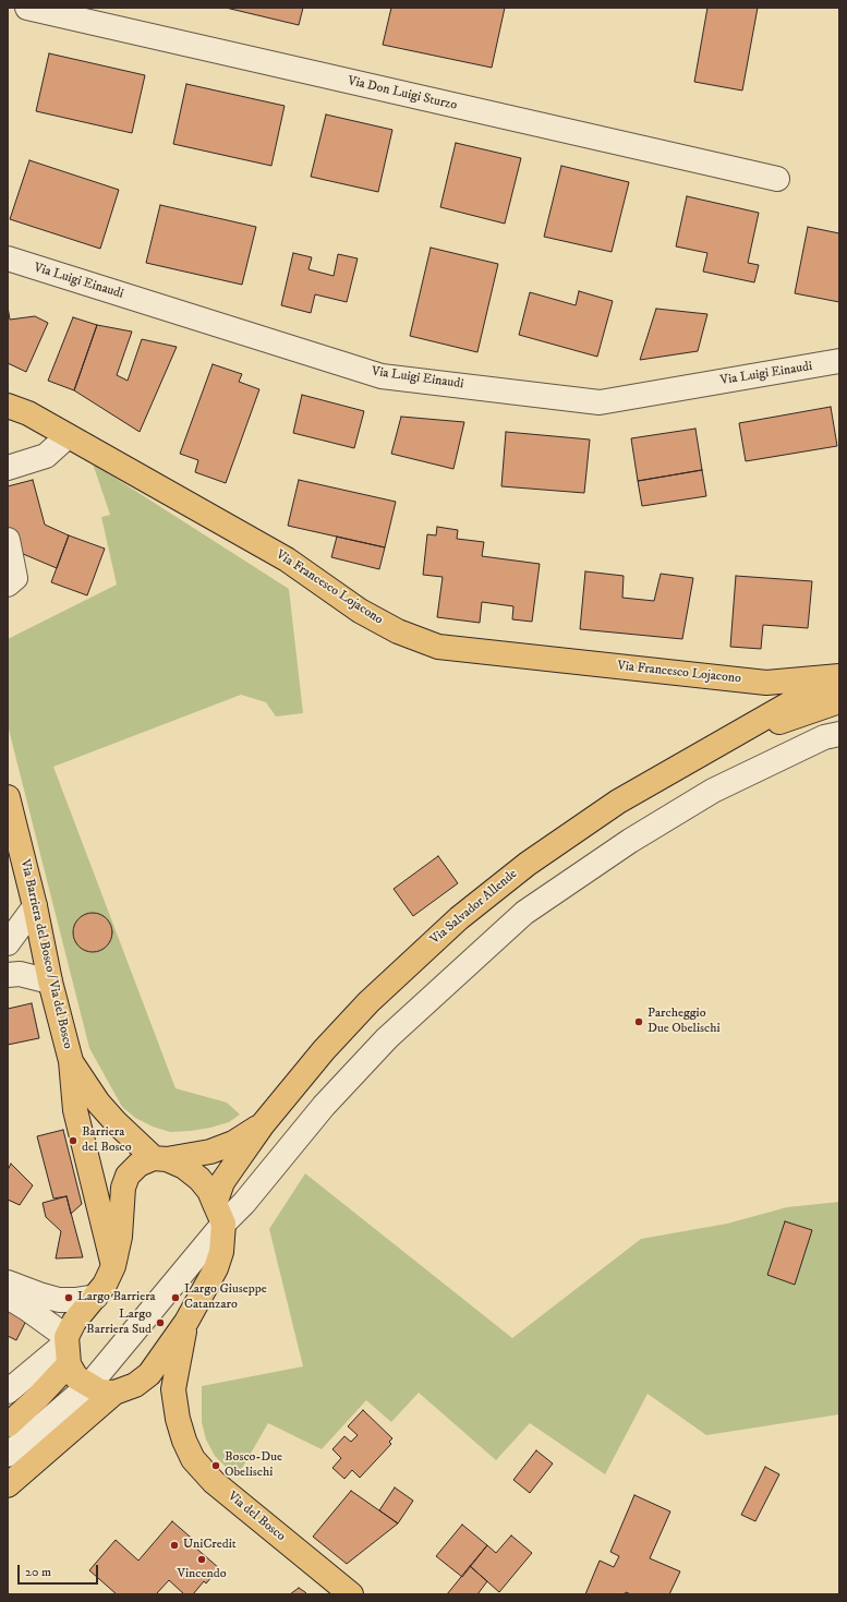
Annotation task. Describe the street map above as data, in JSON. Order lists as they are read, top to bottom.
{
  "streets": {
    "main road": [
      "Via Francesco Lojacono",
      "Via Salvador Allende",
      "Via Barriera del Bosco / Via del Bosco",
      "Via del Bosco"
    ],
    "street": ["Via Don Luigi Sturzo", "Via Luigi Einaudi"]
  },
  "crossings": [
    ["Via Salvador Allende", "Via del Bosco"]
  ],
  "places": [
    "Parcheggio Due Obelischi",
    "Barriera del Bosco",
    "Largo Barriera",
    "Largo Giuseppe Catanzaro",
    "Largo Barriera Sud",
    "Bosco-Due Obelischi",
    "UniCredit",
    "Vincendo"
  ],
  "scale_bar": "20 m"
}
